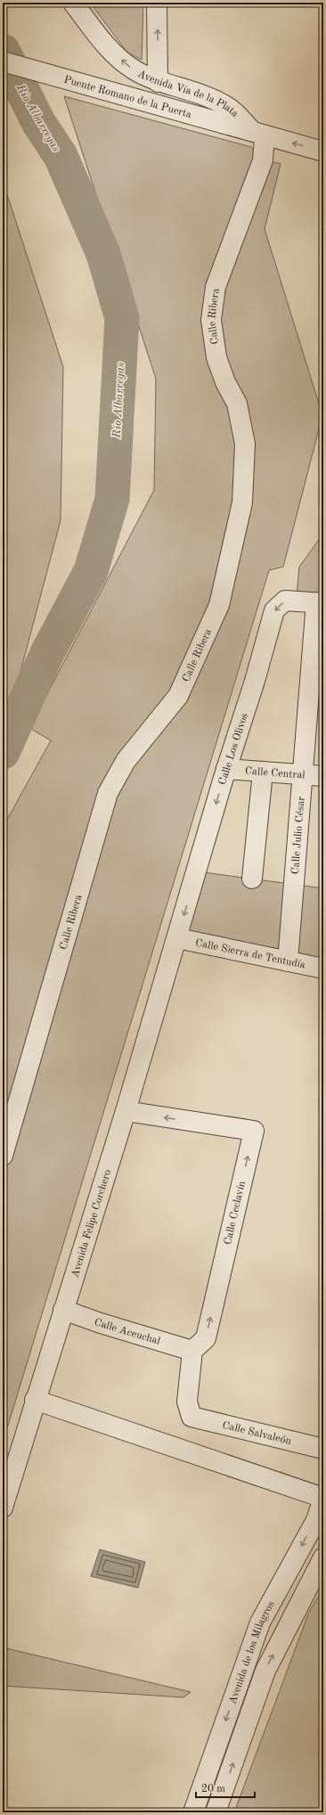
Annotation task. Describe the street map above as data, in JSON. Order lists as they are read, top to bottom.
{
  "streets": {
    "street": [
      "Avenida Vía de la Plata",
      "Puente Romano de la Puerta",
      "Calle Ribera",
      "Calle Los Olivos",
      "Calle Central",
      "Calle Julio César",
      "Calle Sierra de Tentudía",
      "Calle Ceclavín",
      "Avenida Felipe Corchero",
      "Calle Aceuchal",
      "Calle Salvaleón",
      "Avenida de los Milagros"
    ]
  },
  "crossings": [
    ["Avenida Vía de la Plata", "Puente Romano de la Puerta"],
    ["Avenida Vía de la Plata", "Calle Ribera"],
    ["Puente Romano de la Puerta", "Calle Ribera"],
    ["Calle Los Olivos", "Calle Central"],
    ["Calle Los Olivos", "Calle Julio César"],
    ["Calle Los Olivos", "Calle Sierra de Tentudía"],
    ["Calle Los Olivos", "Avenida Felipe Corchero"],
    ["Calle Central", "Calle Julio César"],
    ["Calle Julio César", "Calle Sierra de Tentudía"],
    ["Calle Sierra de Tentudía", "Avenida Felipe Corchero"],
    ["Calle Ceclavín", "Avenida Felipe Corchero"],
    ["Calle Ceclavín", "Calle Aceuchal"],
    ["Calle Ceclavín", "Calle Salvaleón"],
    ["Avenida Felipe Corchero", "Calle Aceuchal"],
    ["Calle Aceuchal", "Calle Salvaleón"]
  ],
  "one_way": ["Avenida Vía de la Plata", "Calle Los Olivos"],
  "water": ["Río Albarregas"],
  "scale_bar": "20 m"
}
